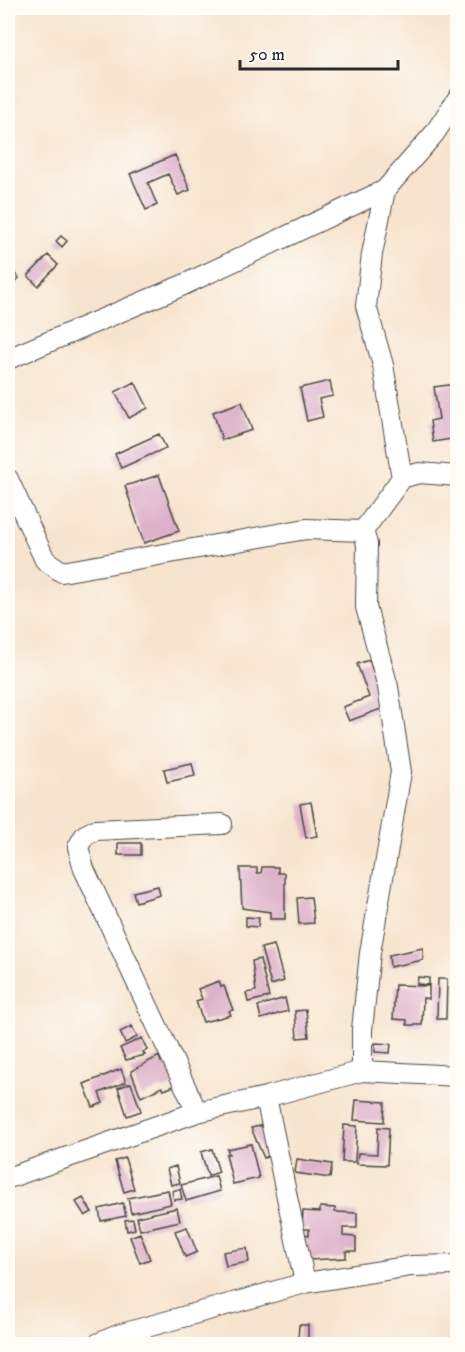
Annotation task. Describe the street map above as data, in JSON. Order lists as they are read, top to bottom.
{
  "scale_bar": "50 m"
}
